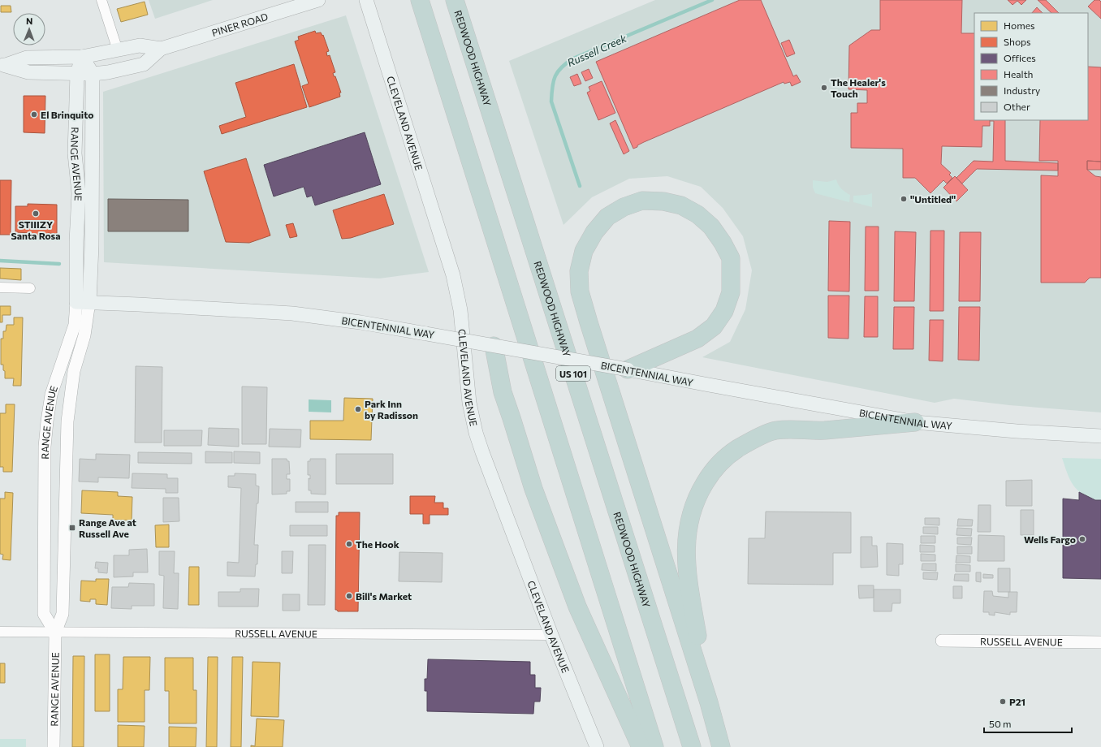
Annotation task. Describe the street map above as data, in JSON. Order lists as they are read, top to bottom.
{
  "streets": {
    "highway": ["REDWOOD HIGHWAY", "US 101"],
    "main road": [
      "PINER ROAD",
      "CLEVELAND AVENUE",
      "RANGE AVENUE",
      "BICENTENNIAL WAY"
    ],
    "street": ["RUSSELL AVENUE"]
  },
  "crossings": [
    ["PINER ROAD", "RANGE AVENUE"],
    ["CLEVELAND AVENUE", "RUSSELL AVENUE"],
    ["RANGE AVENUE", "BICENTENNIAL WAY"],
    ["RANGE AVENUE", "RUSSELL AVENUE"]
  ],
  "water": ["Russell Creek"],
  "places": {
    "other": [
      "The Healer's Touch",
      "El Brinquito",
      "\"Untitled\"",
      "STIIIZY Santa Rosa",
      "Park Inn by Radisson",
      "Wells Fargo",
      "The Hook",
      "Bill's Market",
      "P21"
    ],
    "transit": ["Range Ave at Russell Ave"]
  },
  "legend": [
    "Homes",
    "Shops",
    "Offices",
    "Health",
    "Industry",
    "Other"
  ],
  "scale_bar": "50 m",
  "north": "top"
}
